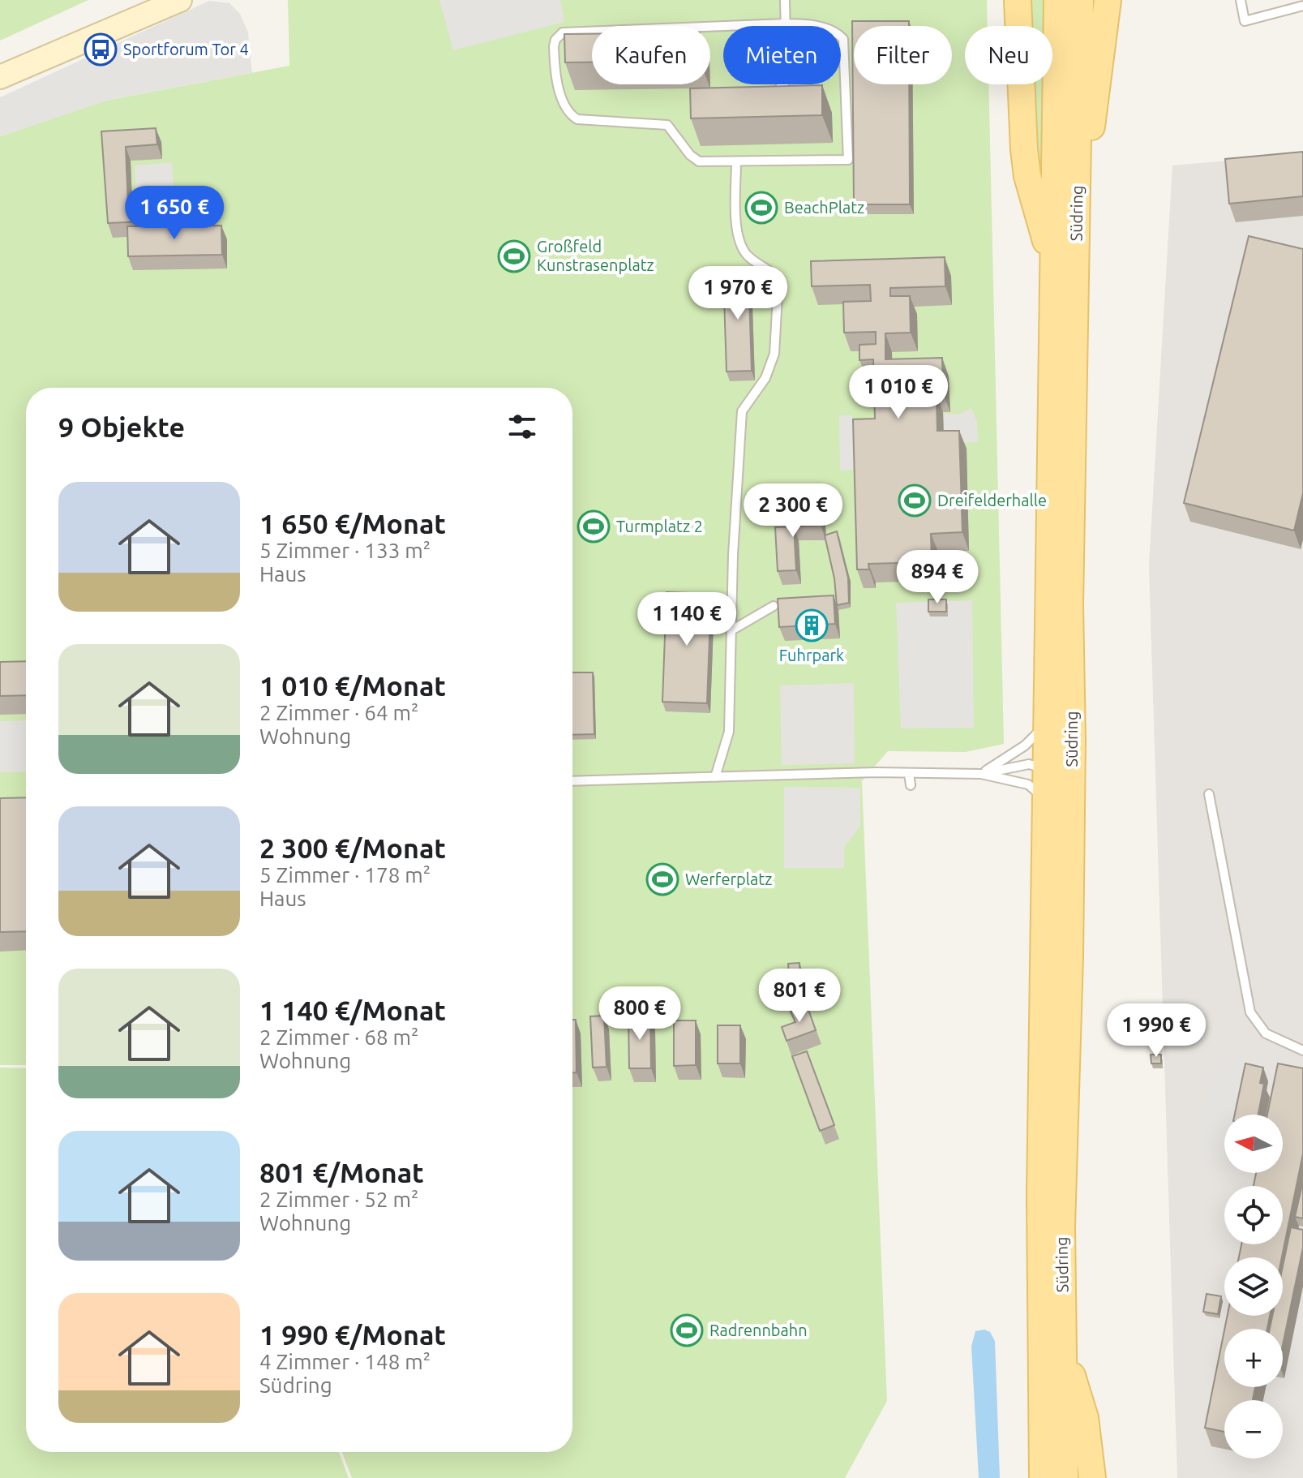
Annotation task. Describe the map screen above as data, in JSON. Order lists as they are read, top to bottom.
{
  "streets": {
    "main road": ["Südring"]
  },
  "places": {
    "bus stop": ["Sportforum Tor 4"],
    "sports": [
      "BeachPlatz",
      "Großfeld Kunstrasenplatz",
      "Dreifelderhalle",
      "Turmplatz 2",
      "Werferplatz",
      "Radrennbahn"
    ],
    "building": ["Fuhrpark"]
  },
  "north": "left",
  "page": {
    "chip": [
      "Kaufen",
      "Mieten",
      "Filter",
      "Neu"
    ],
    "price": [
      "1 650 €",
      "1 970 €",
      "1 010 €",
      "2 300 €",
      "894 €",
      "1 140 €",
      "801 €",
      "800 €",
      "1 990 €"
    ],
    "heading": "9 Objekte",
    "list": [
      {
        "name": "1 650 €/Monat",
        "note": "5 Zimmer · 133 m² · Haus"
      },
      {
        "name": "1 010 €/Monat",
        "note": "2 Zimmer · 64 m² · Wohnung"
      },
      {
        "name": "2 300 €/Monat",
        "note": "5 Zimmer · 178 m² · Haus"
      },
      {
        "name": "1 140 €/Monat",
        "note": "2 Zimmer · 68 m² · Wohnung"
      },
      {
        "name": "801 €/Monat",
        "note": "2 Zimmer · 52 m² · Wohnung"
      },
      {
        "name": "1 990 €/Monat",
        "note": "4 Zimmer · 148 m² · Südring"
      }
    ],
    "map_buttons": ["+", "−"]
  }
}
